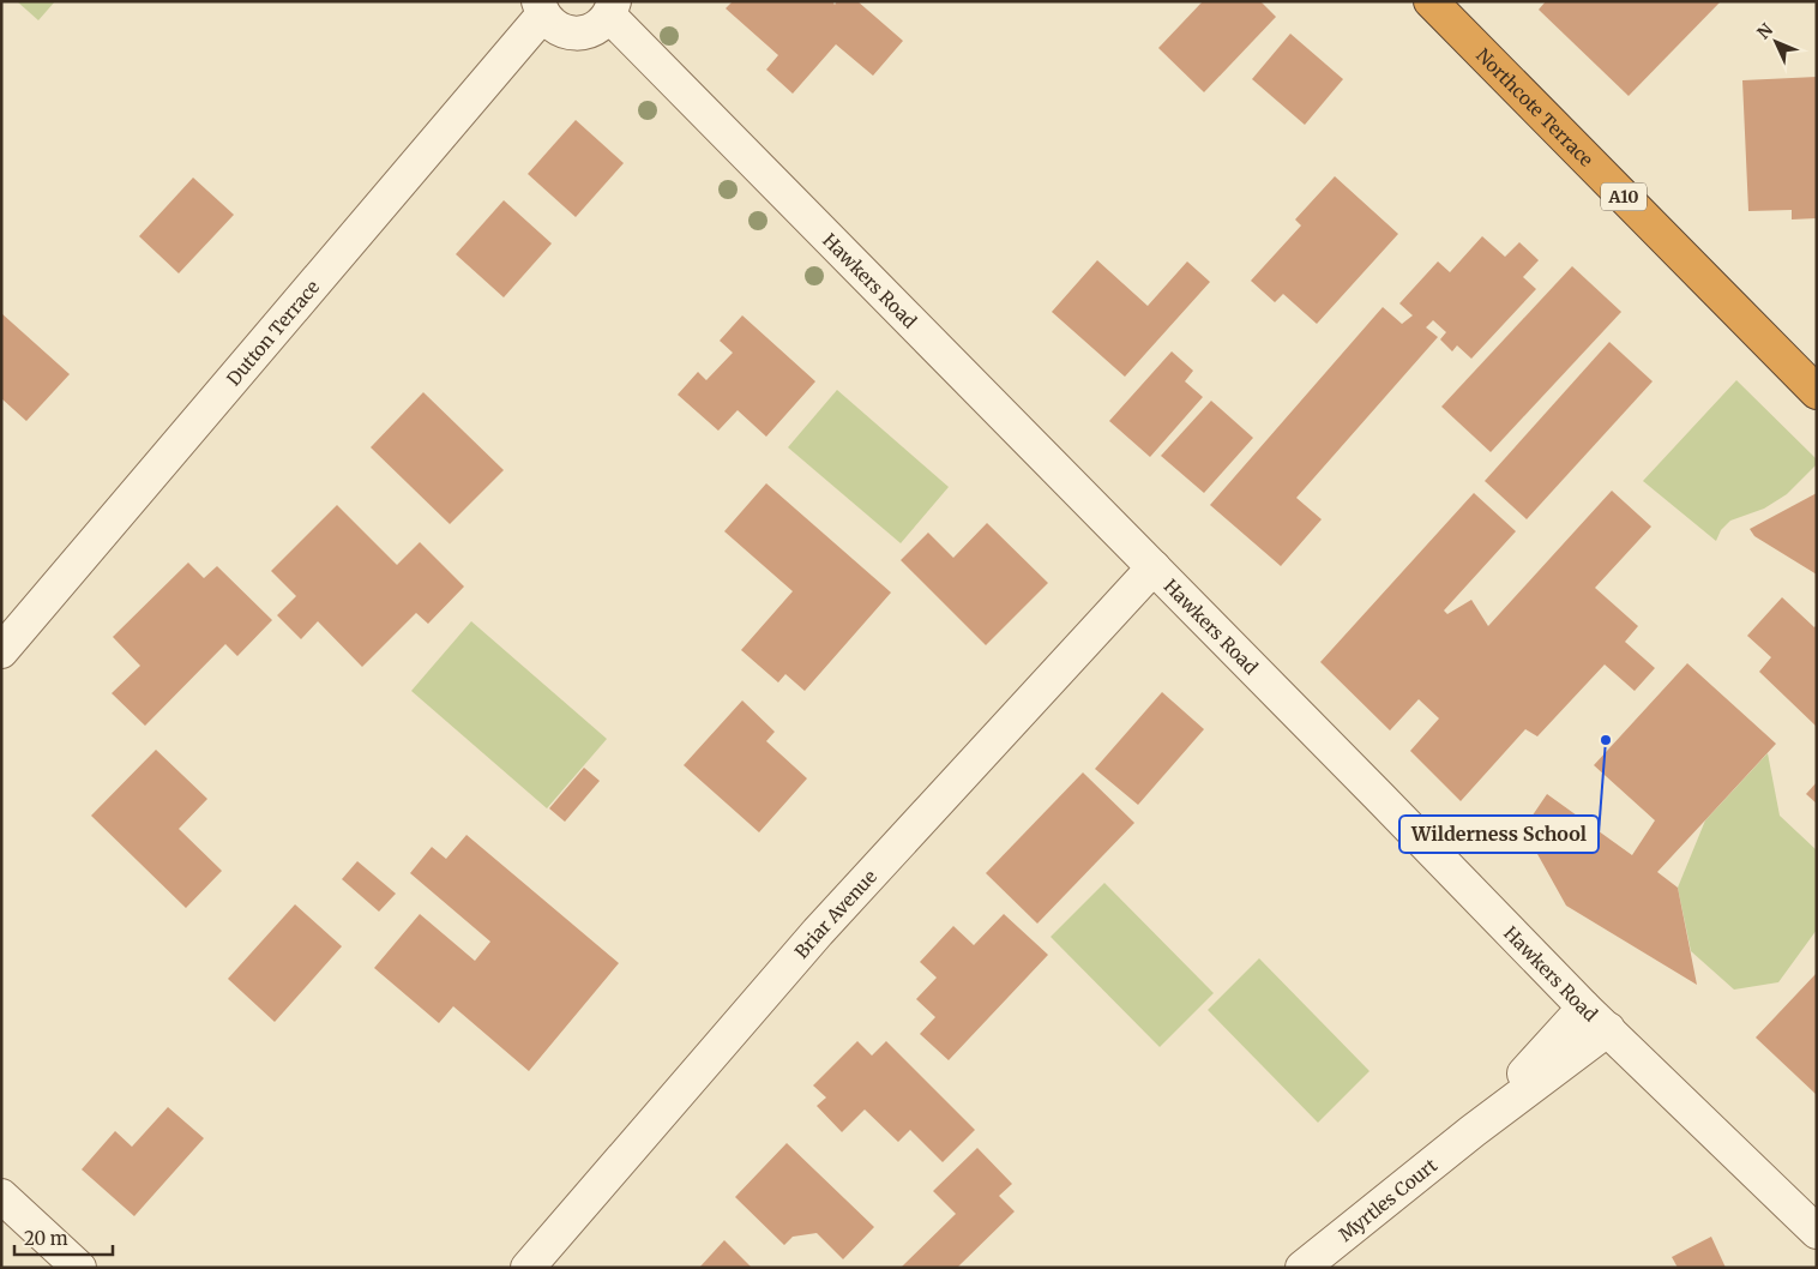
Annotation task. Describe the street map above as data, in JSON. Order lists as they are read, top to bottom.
{
  "streets": {
    "highway": ["Northcote Terrace", "A10"],
    "street": [
      "Hawkers Road",
      "Dutton Terrace",
      "Briar Avenue",
      "Myrtles Court"
    ]
  },
  "crossings": [
    ["Hawkers Road", "Briar Avenue"],
    ["Hawkers Road", "Myrtles Court"]
  ],
  "places": ["Wilderness School"],
  "scale_bar": "20 m",
  "north": "top left"
}
